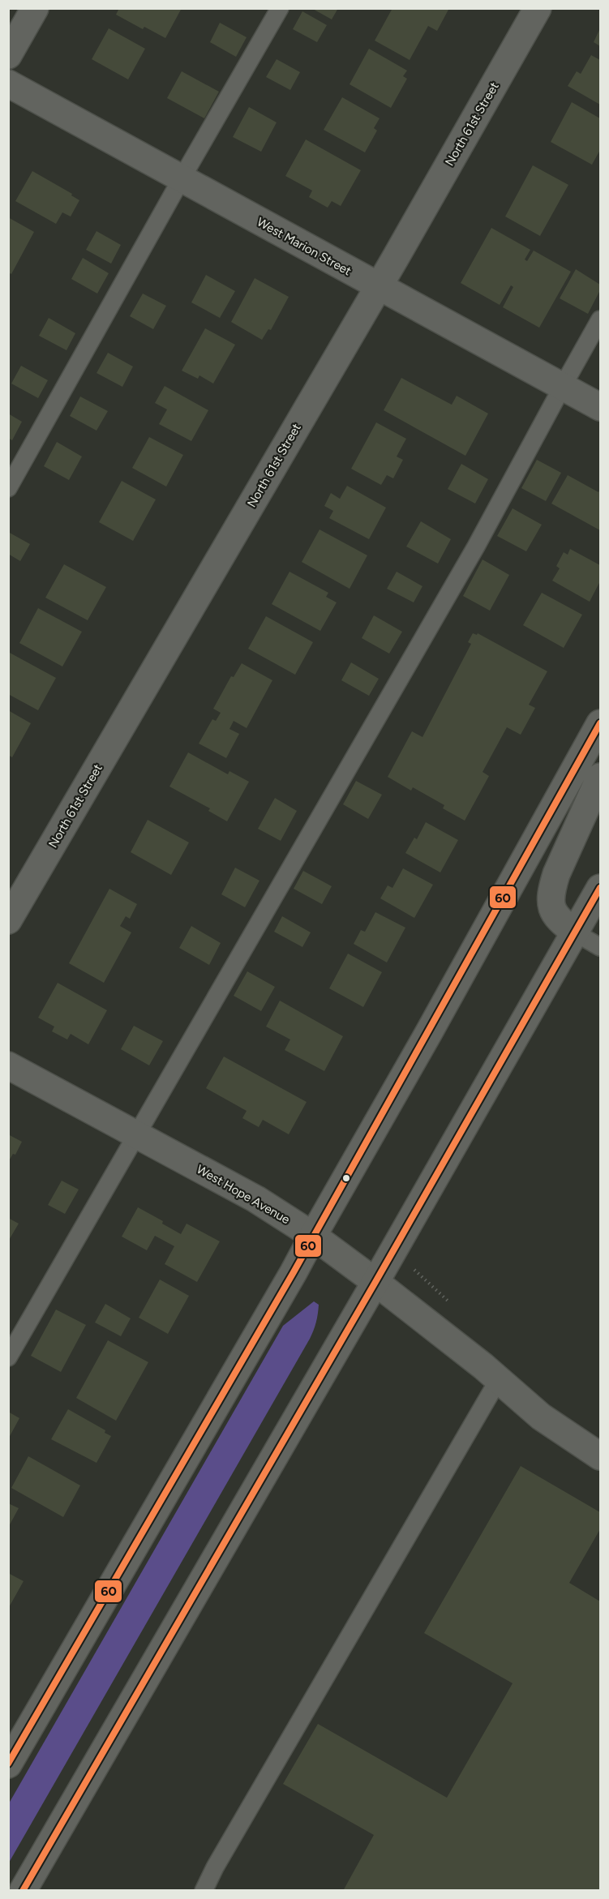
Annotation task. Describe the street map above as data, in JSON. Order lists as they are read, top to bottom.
{
  "streets": {
    "main road": ["North 61st Street", "West Marion Street", "West Hope Avenue"]
  },
  "crossings": [
    ["North 61st Street", "West Marion Street"]
  ],
  "lines": ["transit line 60"]
}
